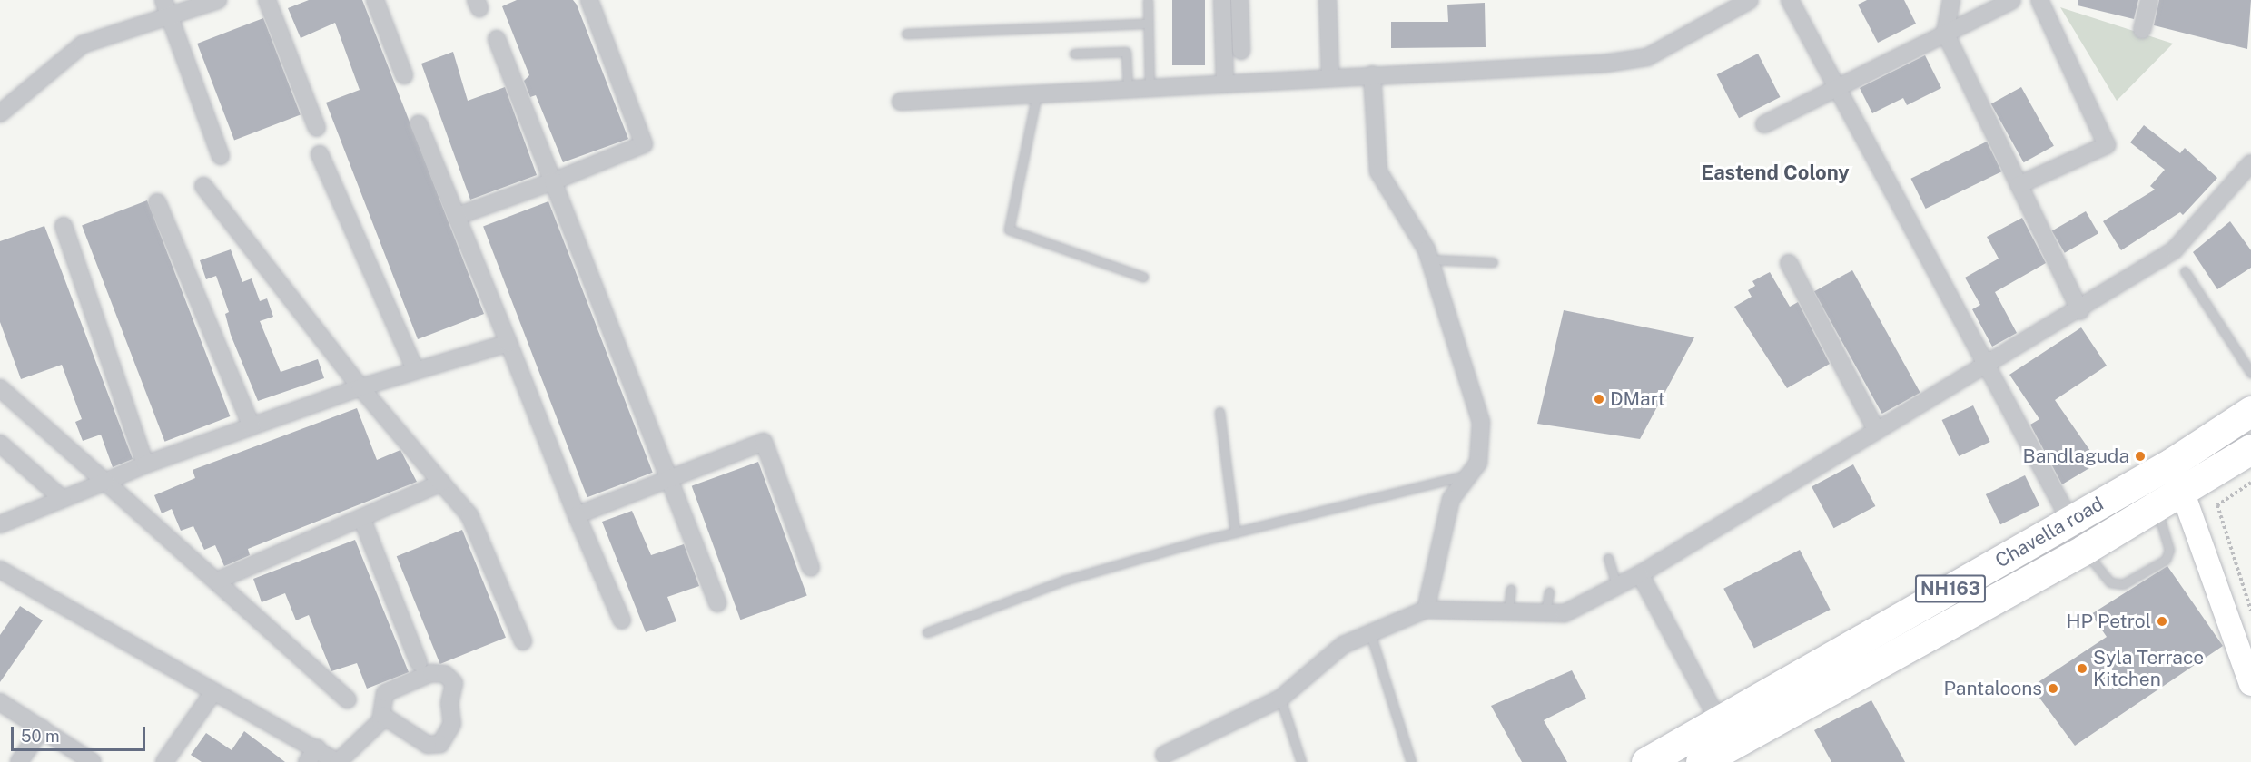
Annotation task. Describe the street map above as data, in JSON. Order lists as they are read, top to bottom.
{
  "streets": {
    "highway": ["Chavella road", "NH163"]
  },
  "districts": ["Eastend Colony"],
  "places": [
    "DMart",
    "Bandlaguda",
    "HP Petrol",
    "Syla Terrace Kitchen",
    "Pantaloons"
  ],
  "scale_bar": "50 m"
}
